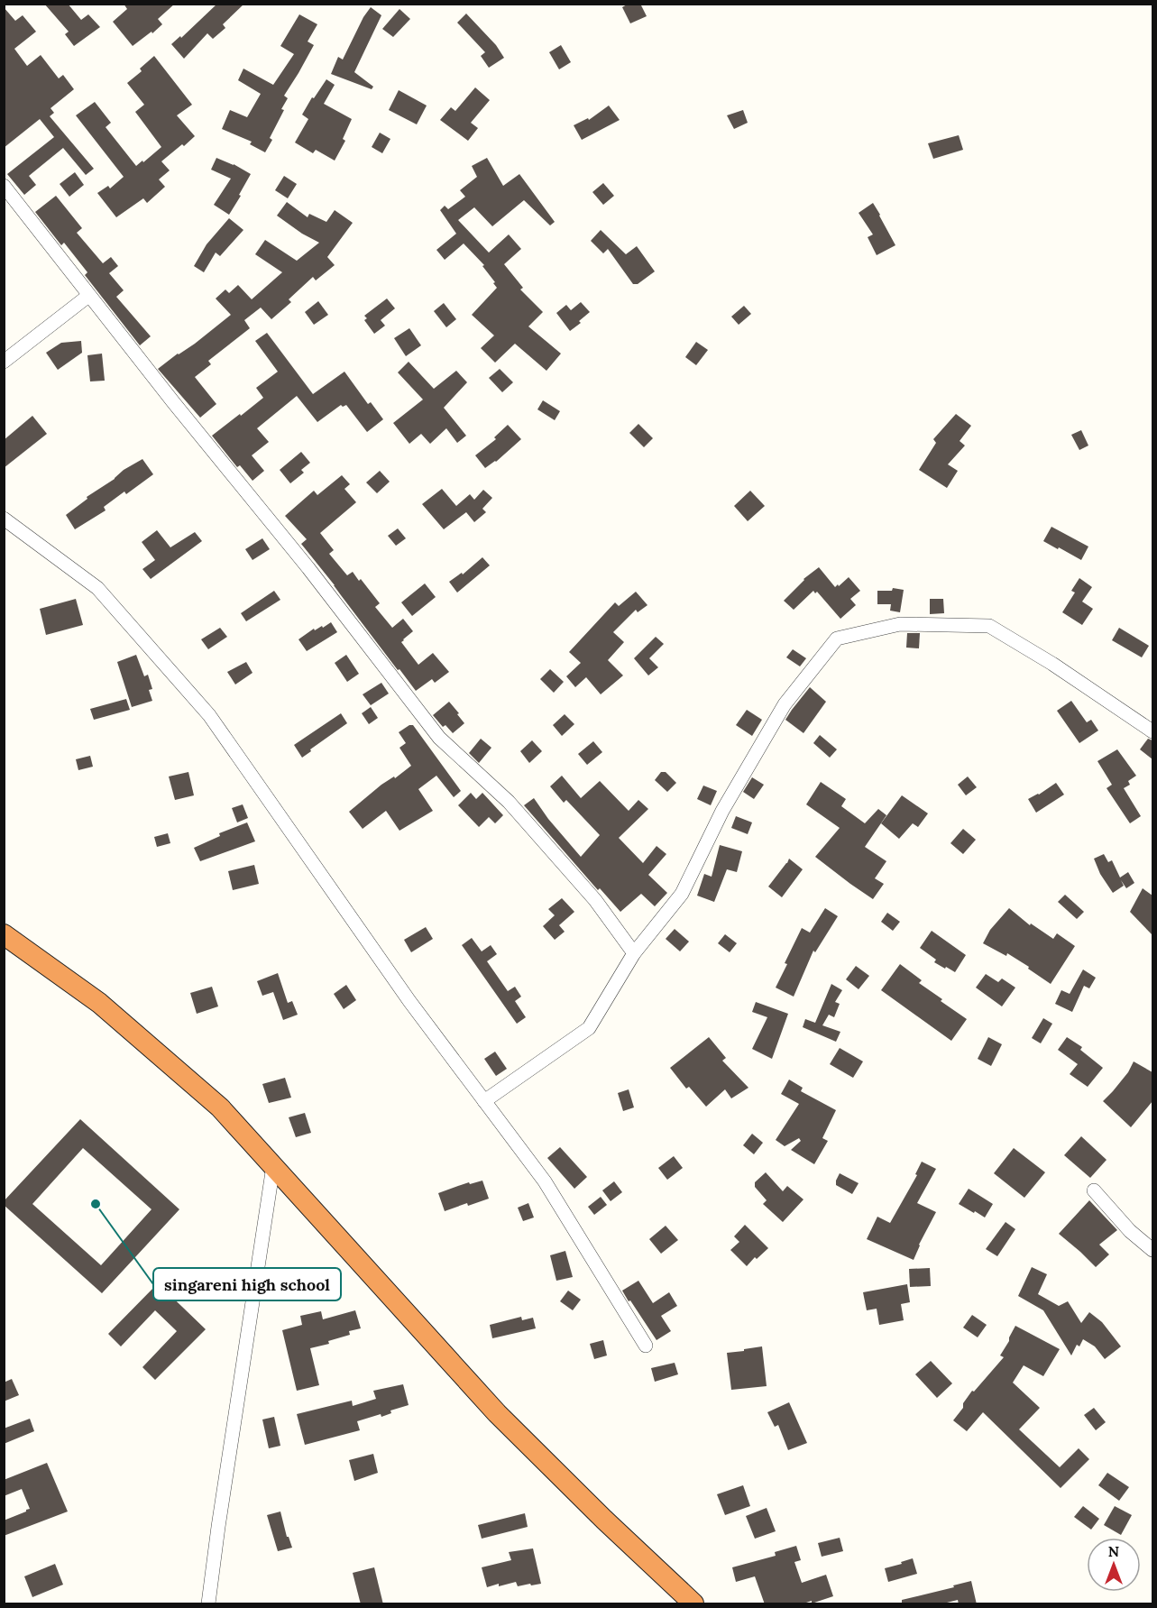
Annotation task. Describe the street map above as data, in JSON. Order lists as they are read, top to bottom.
{
  "places": ["singareni high school"],
  "north": "top"
}
